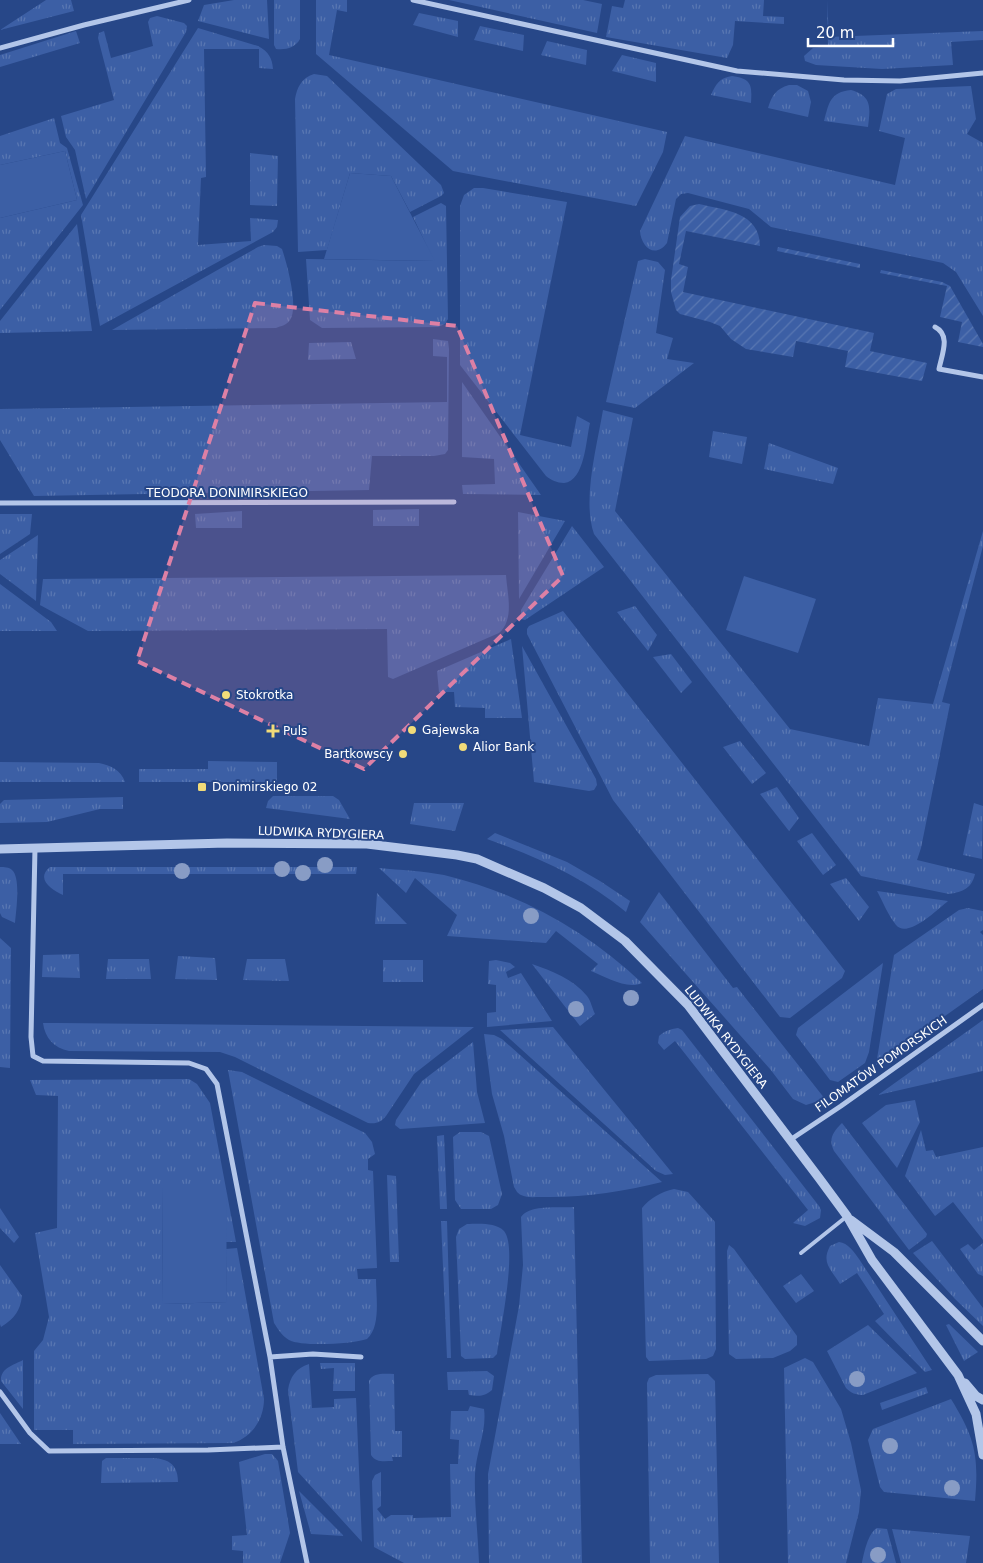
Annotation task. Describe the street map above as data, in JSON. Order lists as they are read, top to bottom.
{
  "streets": {
    "street": ["TEODORA DONIMIRSKIEGO", "LUDWIKA RYDYGIERA", "FILOMATÓW POMORSKICH"]
  },
  "crossings": [
    ["LUDWIKA RYDYGIERA", "FILOMATÓW POMORSKICH"]
  ],
  "places": {
    "other": [
      "Stokrotka",
      "Gajewska",
      "Alior Bank",
      "Bartkowscy"
    ],
    "health": ["Puls"],
    "transit": ["Donimirskiego 02"]
  },
  "scale_bar": "20 m"
}
